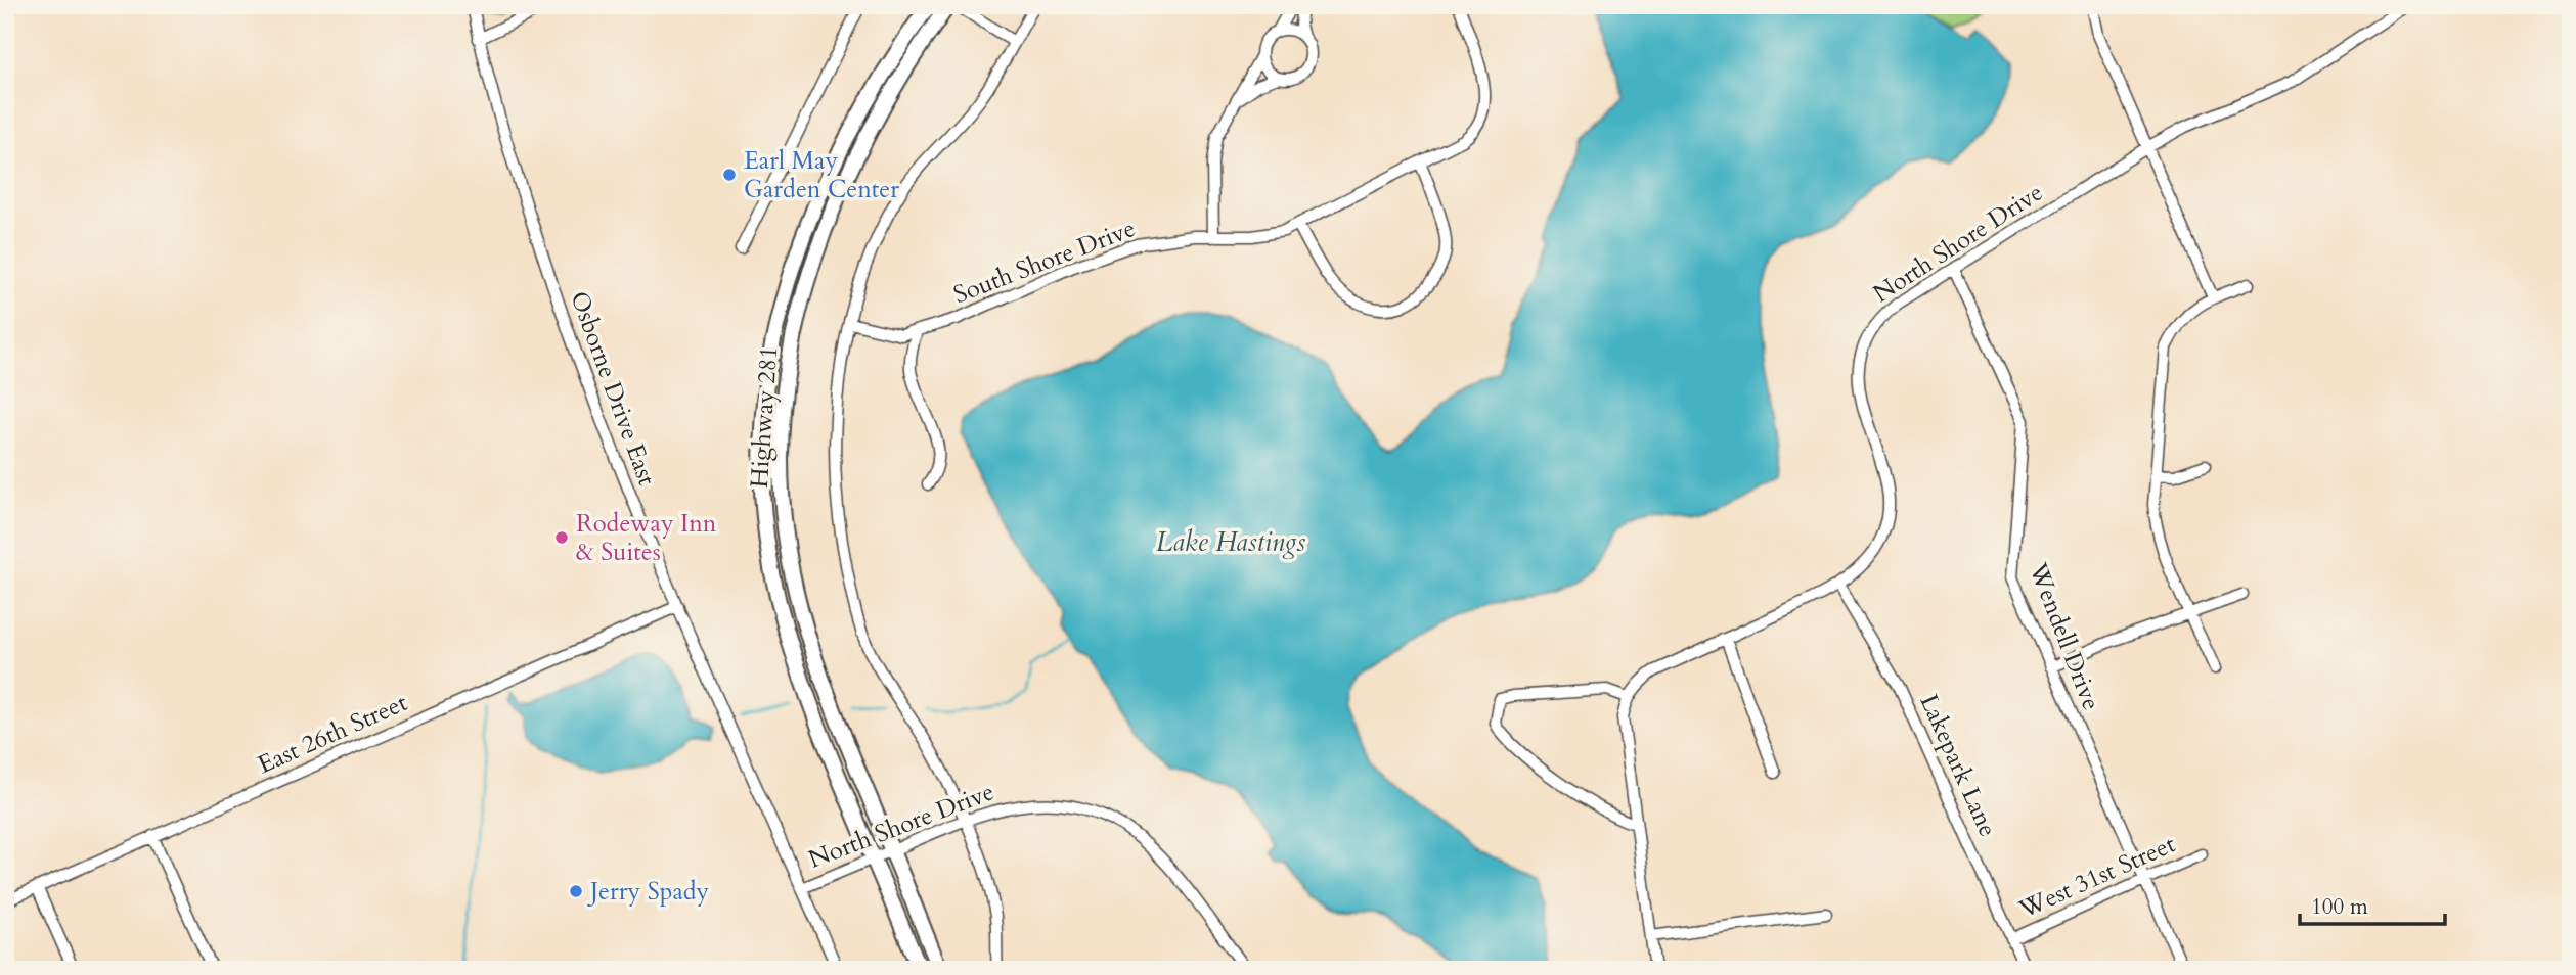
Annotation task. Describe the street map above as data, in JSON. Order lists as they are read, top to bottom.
{
  "streets": {
    "highway": ["Highway 281"],
    "street": [
      "North Shore Drive",
      "South Shore Drive",
      "Osborne Drive East",
      "Wendell Drive",
      "East 26th Street",
      "Lakepark Lane",
      "West 31st Street"
    ]
  },
  "crossings": [
    ["North Shore Drive", "Osborne Drive East"],
    ["North Shore Drive", "Highway 281"],
    ["North Shore Drive", "Wendell Drive"],
    ["North Shore Drive", "Lakepark Lane"],
    ["Osborne Drive East", "East 26th Street"],
    ["Wendell Drive", "West 31st Street"],
    ["Lakepark Lane", "West 31st Street"]
  ],
  "water": ["Lake Hastings"],
  "places": ["Earl May Garden Center", "Rodeway Inn & Suites", "Jerry Spady"],
  "scale_bar": "100 m"
}
